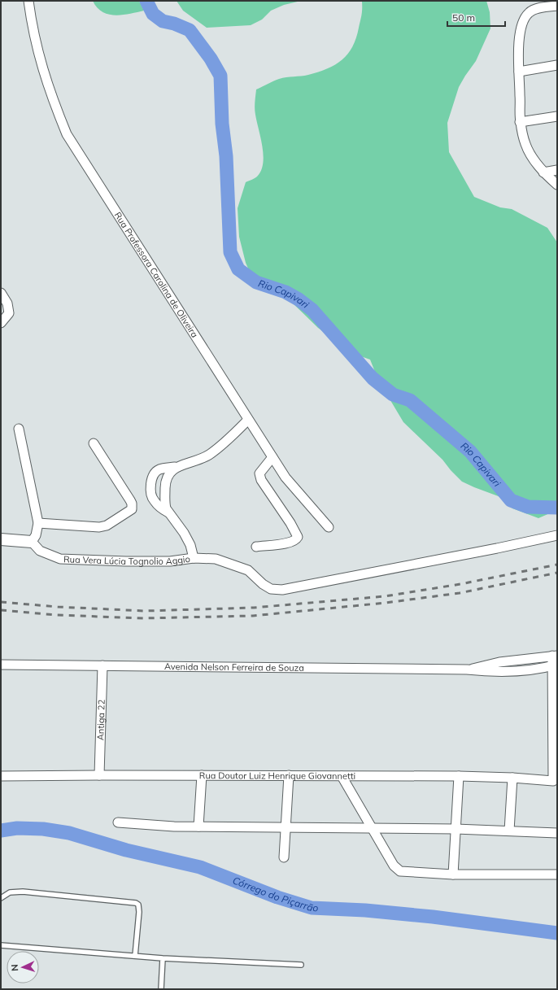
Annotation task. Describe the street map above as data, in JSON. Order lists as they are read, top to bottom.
{
  "streets": {
    "street": [
      "Rua Professora Carolina de Oliveira",
      "Rua Vera Lúcia Tognolio Aggio",
      "Avenida Nelson Ferreira de Souza",
      "Antiga 22",
      "Rua Doutor Luiz Henrique Giovannetti"
    ]
  },
  "crossings": [
    ["Avenida Nelson Ferreira de Souza", "Antiga 22"],
    ["Avenida Nelson Ferreira de Souza", "Rua Doutor Luiz Henrique Giovannetti"],
    ["Antiga 22", "Rua Doutor Luiz Henrique Giovannetti"]
  ],
  "water": ["Rio Capivari", "Córrego do Piçarrão"],
  "scale_bar": "50 m",
  "north": "left"
}
